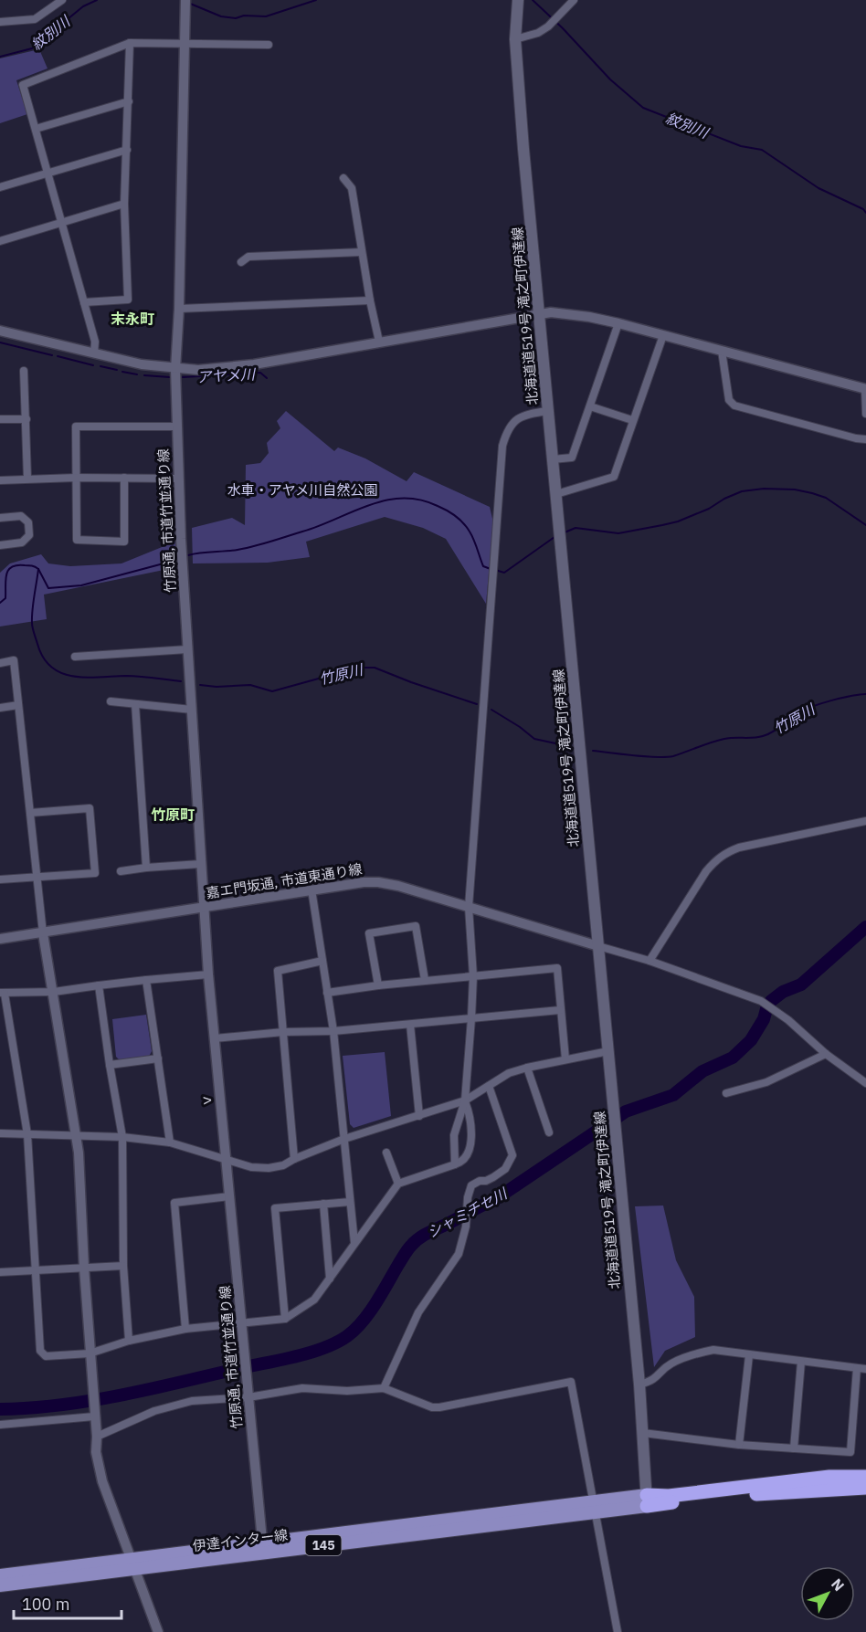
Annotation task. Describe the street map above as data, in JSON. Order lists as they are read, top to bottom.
{
  "streets": {
    "main road": ["北海道道519号 滝之町伊達線", "伊達インター線", "145"],
    "street": ["竹原通, 市道竹並通り線", "嘉エ門坂通, 市道東通り線", "ｖ"]
  },
  "crossings": [
    ["北海道道519号 滝之町伊達線", "嘉エ門坂通, 市道東通り線"],
    ["北海道道519号 滝之町伊達線", "伊達インター線"],
    ["竹原通, 市道竹並通り線", "嘉エ門坂通, 市道東通り線"],
    ["竹原通, 市道竹並通り線", "ｖ"],
    ["竹原通, 市道竹並通り線", "伊達インター線"]
  ],
  "districts": ["末永町", "竹原町"],
  "water": [
    "紋別川",
    "アヤメ川",
    "竹原川",
    "シャミチセ川"
  ],
  "parks": ["水車・アヤメ川自然公園"],
  "scale_bar": "100 m",
  "north": "top right"
}
